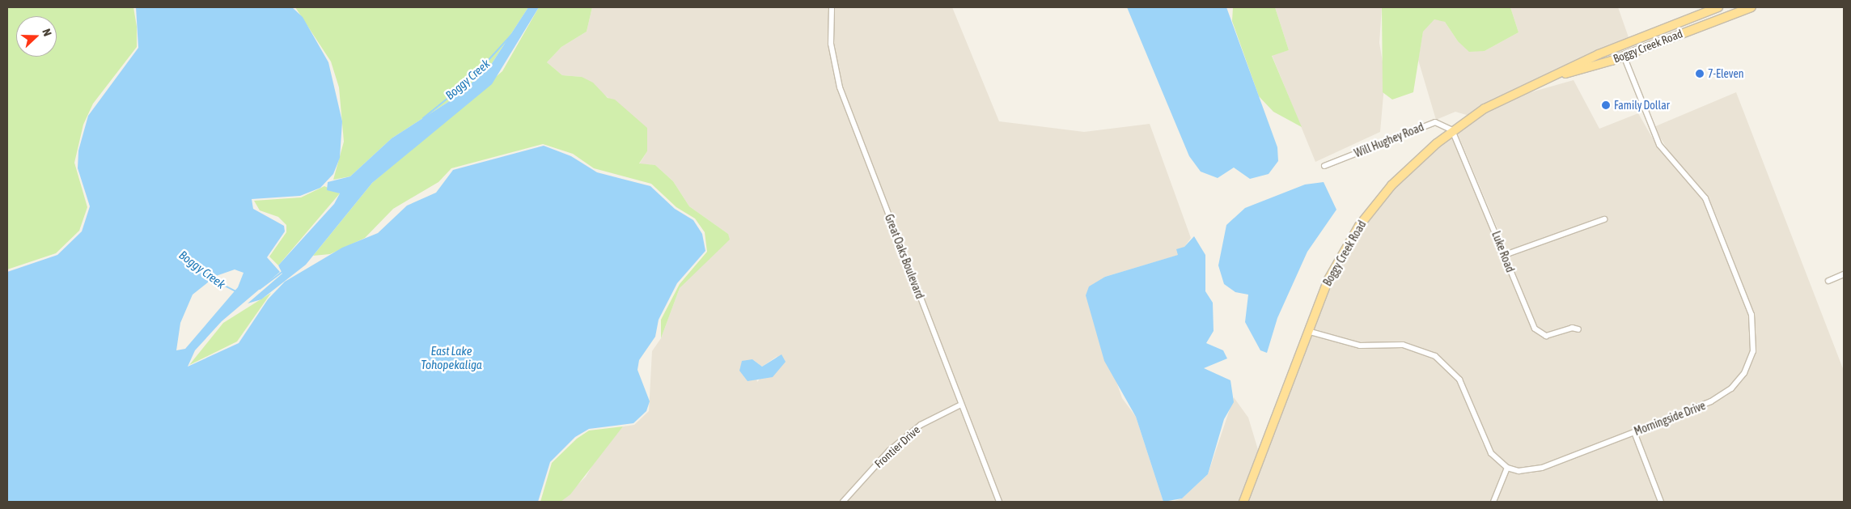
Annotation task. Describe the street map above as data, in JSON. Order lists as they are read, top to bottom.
{
  "streets": {
    "main road": ["Boggy Creek Road"],
    "street": [
      "Will Hughey Road",
      "Luke Road",
      "Great Oaks Boulevard",
      "Morningside Drive",
      "Frontier Drive"
    ]
  },
  "crossings": [
    ["Boggy Creek Road", "Will Hughey Road"],
    ["Boggy Creek Road", "Luke Road"],
    ["Boggy Creek Road", "Morningside Drive"],
    ["Will Hughey Road", "Luke Road"],
    ["Great Oaks Boulevard", "Frontier Drive"]
  ],
  "water": ["Boggy Creek", "East Lake Tohopekaliga"],
  "places": ["7-Eleven", "Family Dollar"],
  "north": "right"
}
